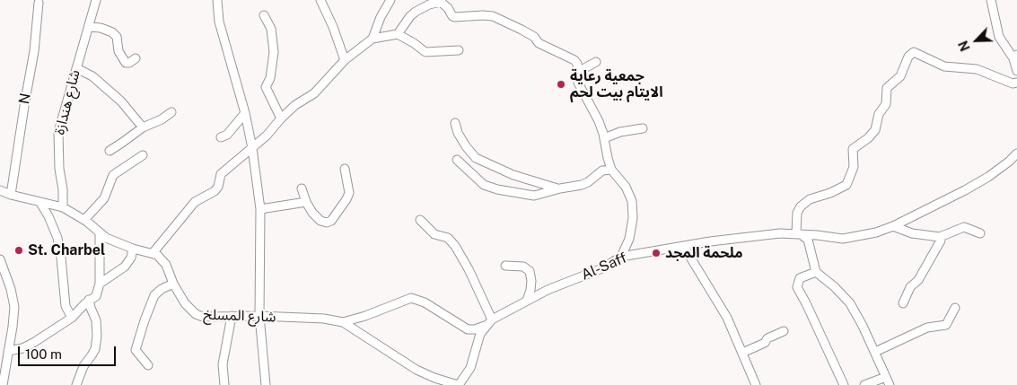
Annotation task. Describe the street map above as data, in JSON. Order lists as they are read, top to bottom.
{
  "streets": {
    "street": [
      "N",
      "شارع هندازة",
      "Al-Saff",
      "شارع المسلخ"
    ]
  },
  "crossings": [
    ["Al-Saff", "شارع المسلخ"]
  ],
  "places": ["جمعية رعاية الايتام بيت لحم", "St. Charbel", "ملحمة المجد"],
  "scale_bar": "100 m",
  "north": "bottom left"
}
